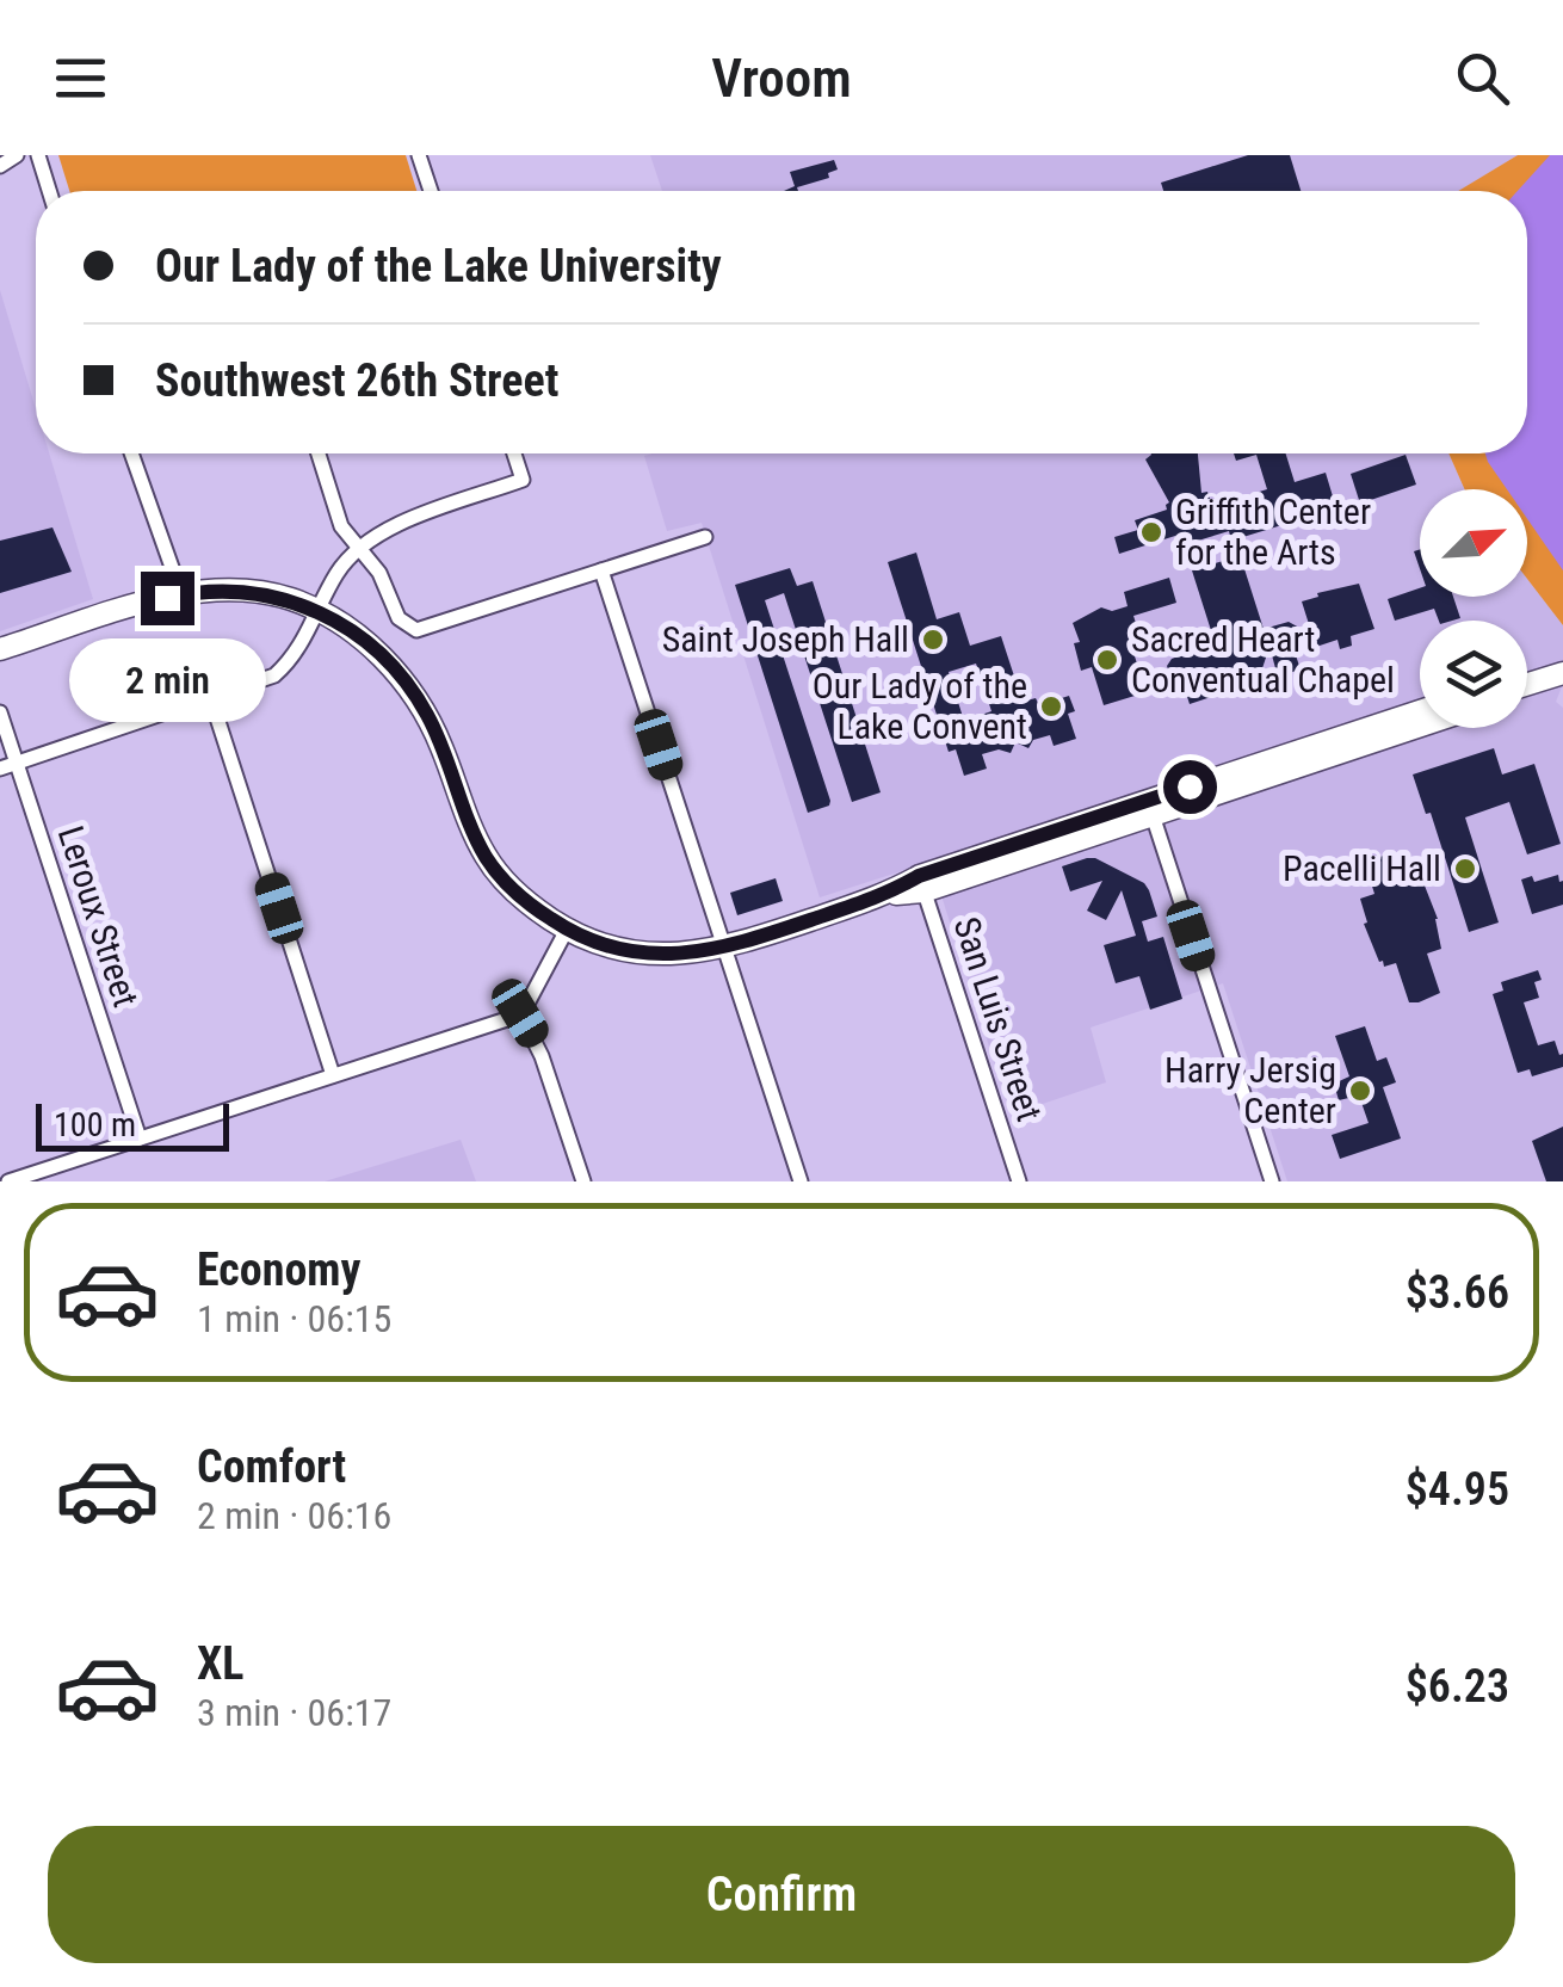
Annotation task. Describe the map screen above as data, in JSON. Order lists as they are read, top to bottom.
{
  "streets": {
    "street": ["Leroux Street", "San Luis Street"]
  },
  "places": [
    "Griffith Center for the Arts",
    "Saint Joseph Hall",
    "Sacred Heart Conventual Chapel",
    "Our Lady of the Lake Convent",
    "Pacelli Hall",
    "Harry Jersig Center"
  ],
  "scale_bar": "100 m",
  "north": "top right",
  "page": {
    "header": "Vroom",
    "banner": ["Our Lady of the Lake University", "Southwest 26th Street"],
    "bubble": "2 min",
    "scale": "100 m",
    "list": [
      {
        "name": "Economy",
        "note": "1 min · 06:15",
        "value": "$3.66"
      },
      {
        "name": "Comfort",
        "note": "2 min · 06:16",
        "value": "$4.95"
      },
      {
        "name": "XL",
        "note": "3 min · 06:17",
        "value": "$6.23"
      }
    ],
    "buttons": "Confirm"
  }
}
